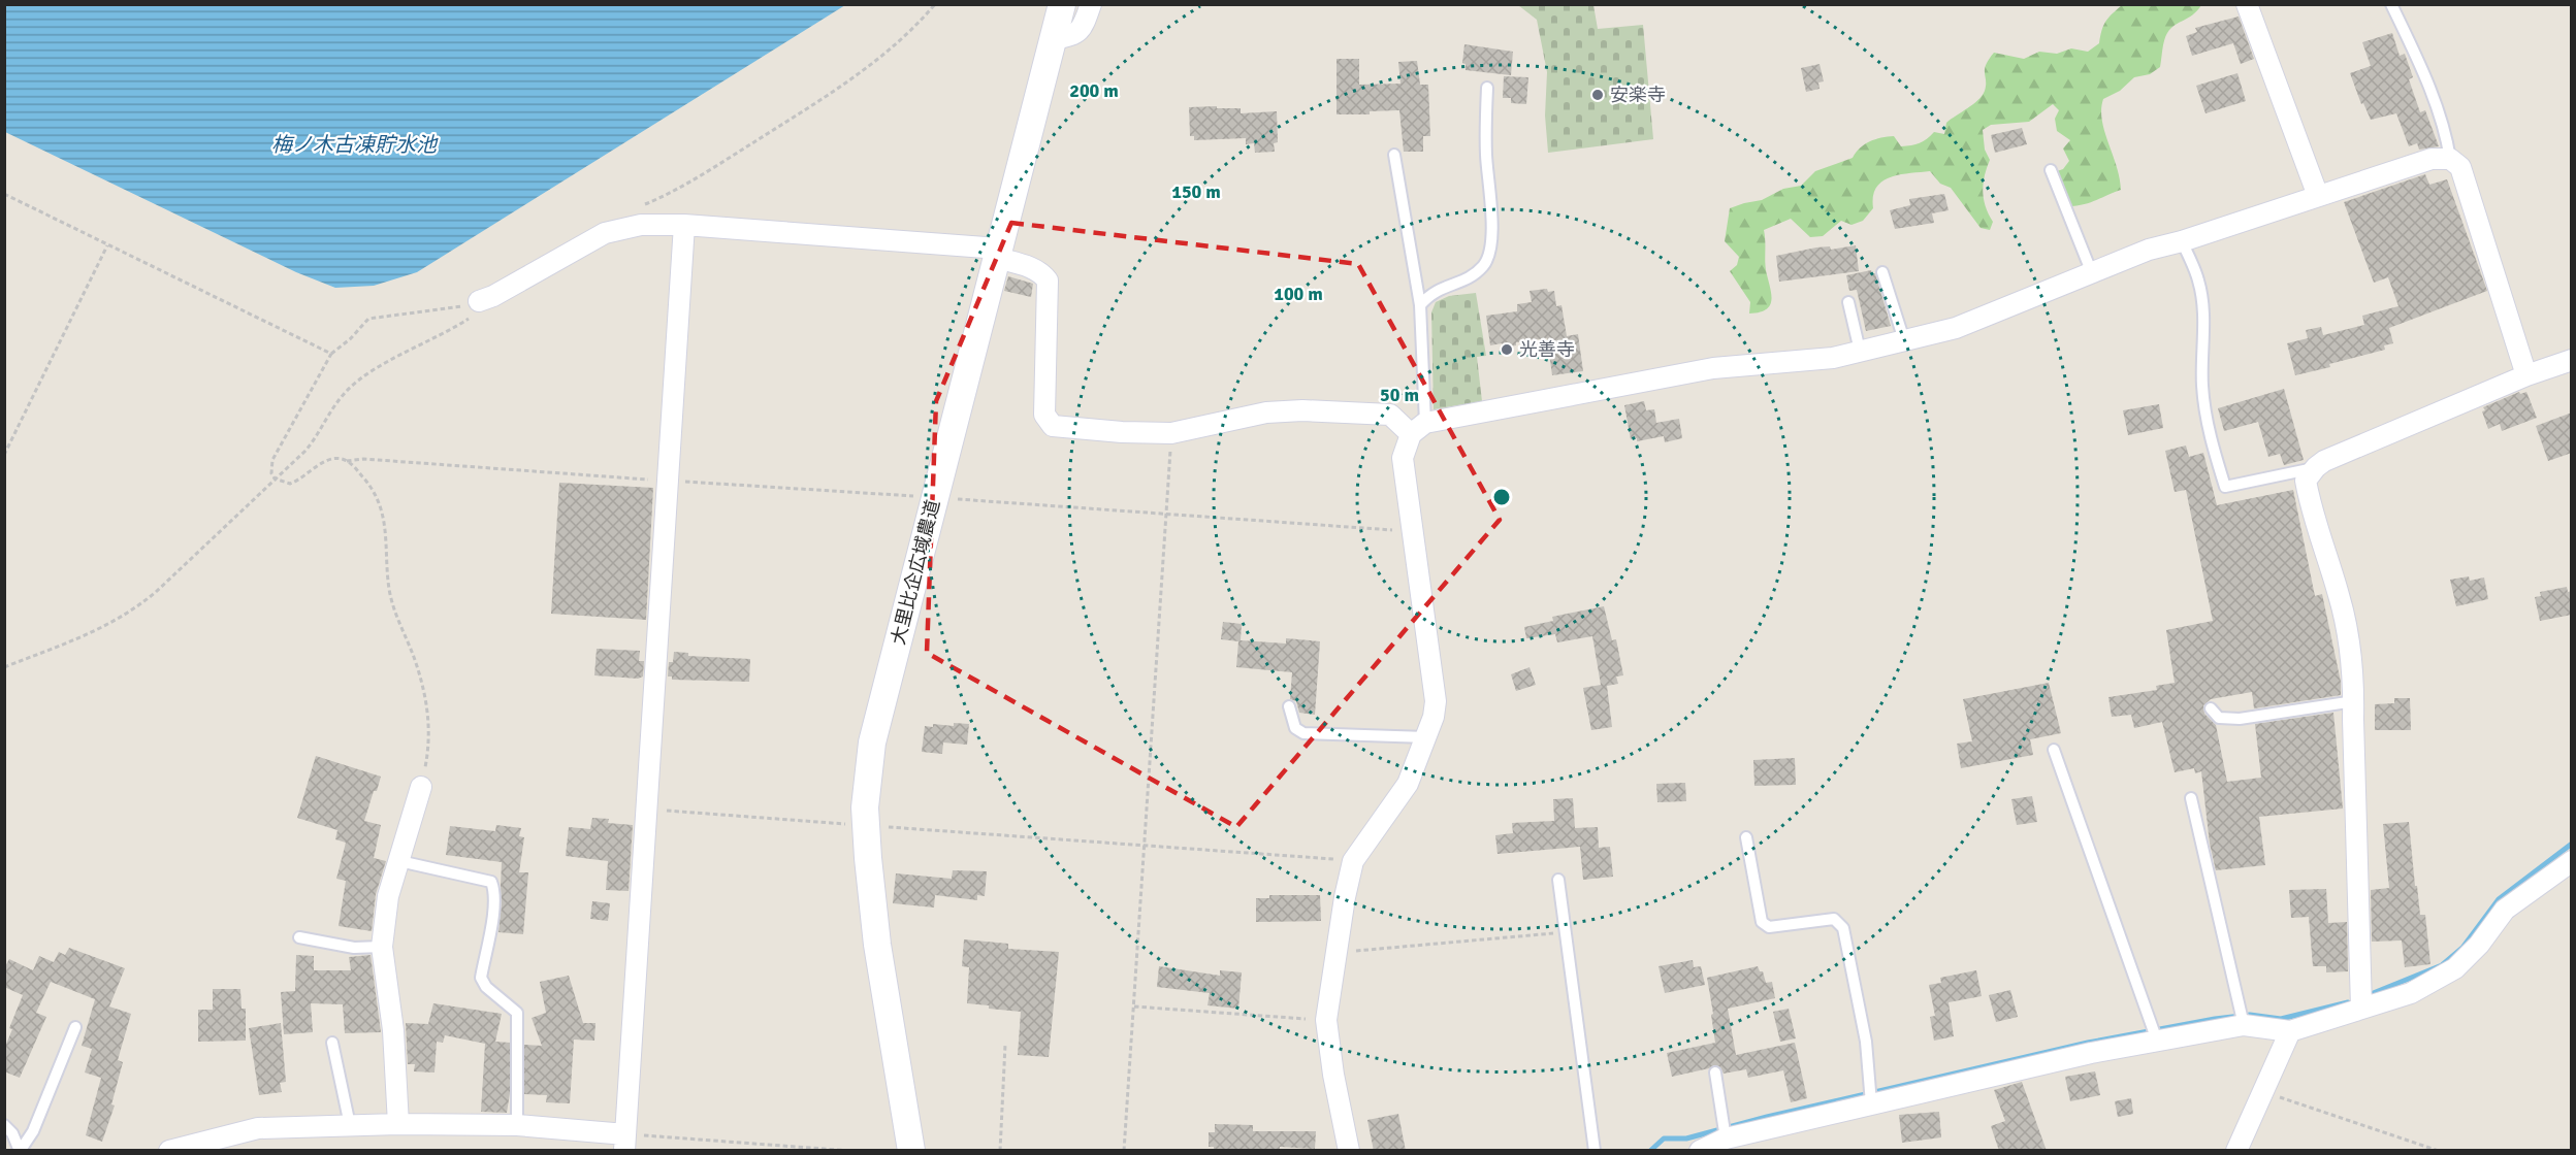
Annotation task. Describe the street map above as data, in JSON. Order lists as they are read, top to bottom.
{
  "streets": {
    "street": ["大里比企広域農道"]
  },
  "water": ["梅ノ木古凍貯水池"],
  "places": ["安楽寺", "光善寺"],
  "rings": [
    "200 m",
    "150 m",
    "100 m",
    "50 m"
  ]
}
